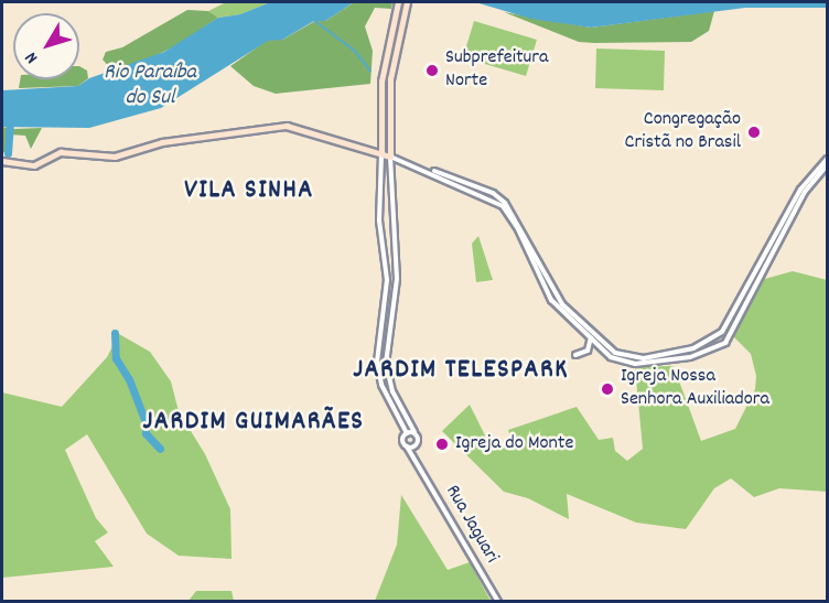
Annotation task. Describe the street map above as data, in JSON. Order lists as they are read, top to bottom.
{
  "streets": {
    "street": ["Rua Jaguari"]
  },
  "districts": ["VILA SINHA", "JARDIM TELESPARK", "JARDIM GUIMARÃES"],
  "water": ["Rio Paraíba do Sul"],
  "places": [
    "Subprefeitura Norte",
    "Congregação Cristã no Brasil",
    "Igreja Nossa Senhora Auxiliadora",
    "Igreja do Monte"
  ],
  "north": "bottom left"
}
